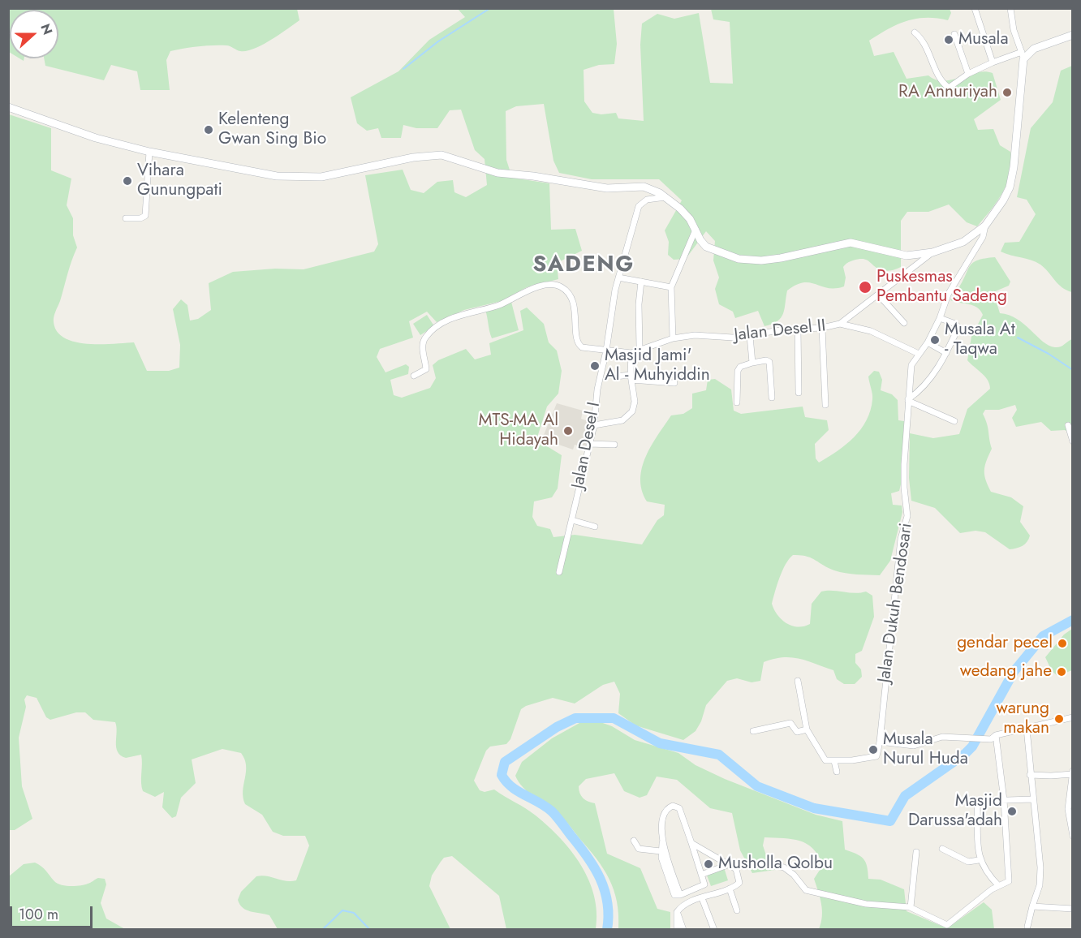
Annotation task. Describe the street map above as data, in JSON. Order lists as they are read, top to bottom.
{
  "streets": {
    "street": ["Jalan Desel II", "Jalan Desel I", "Jalan Dukuh Bendosari"]
  },
  "districts": ["SADENG"],
  "places": [
    "Musala",
    "RA Annuriyah",
    "Kelenteng Gwan Sing Bio",
    "Vihara Gunungpati",
    "Puskesmas Pembantu Sadeng",
    "Musala At - Taqwa",
    "Masjid Jami' Al - Muhyiddin",
    "MTS-MA Al Hidayah",
    "gendar pecel",
    "wedang jahe",
    "warung makan",
    "Musala Nurul Huda",
    "Masjid Darussa'adah",
    "Musholla Qolbu"
  ],
  "scale_bar": "100 m",
  "north": "right"
}
